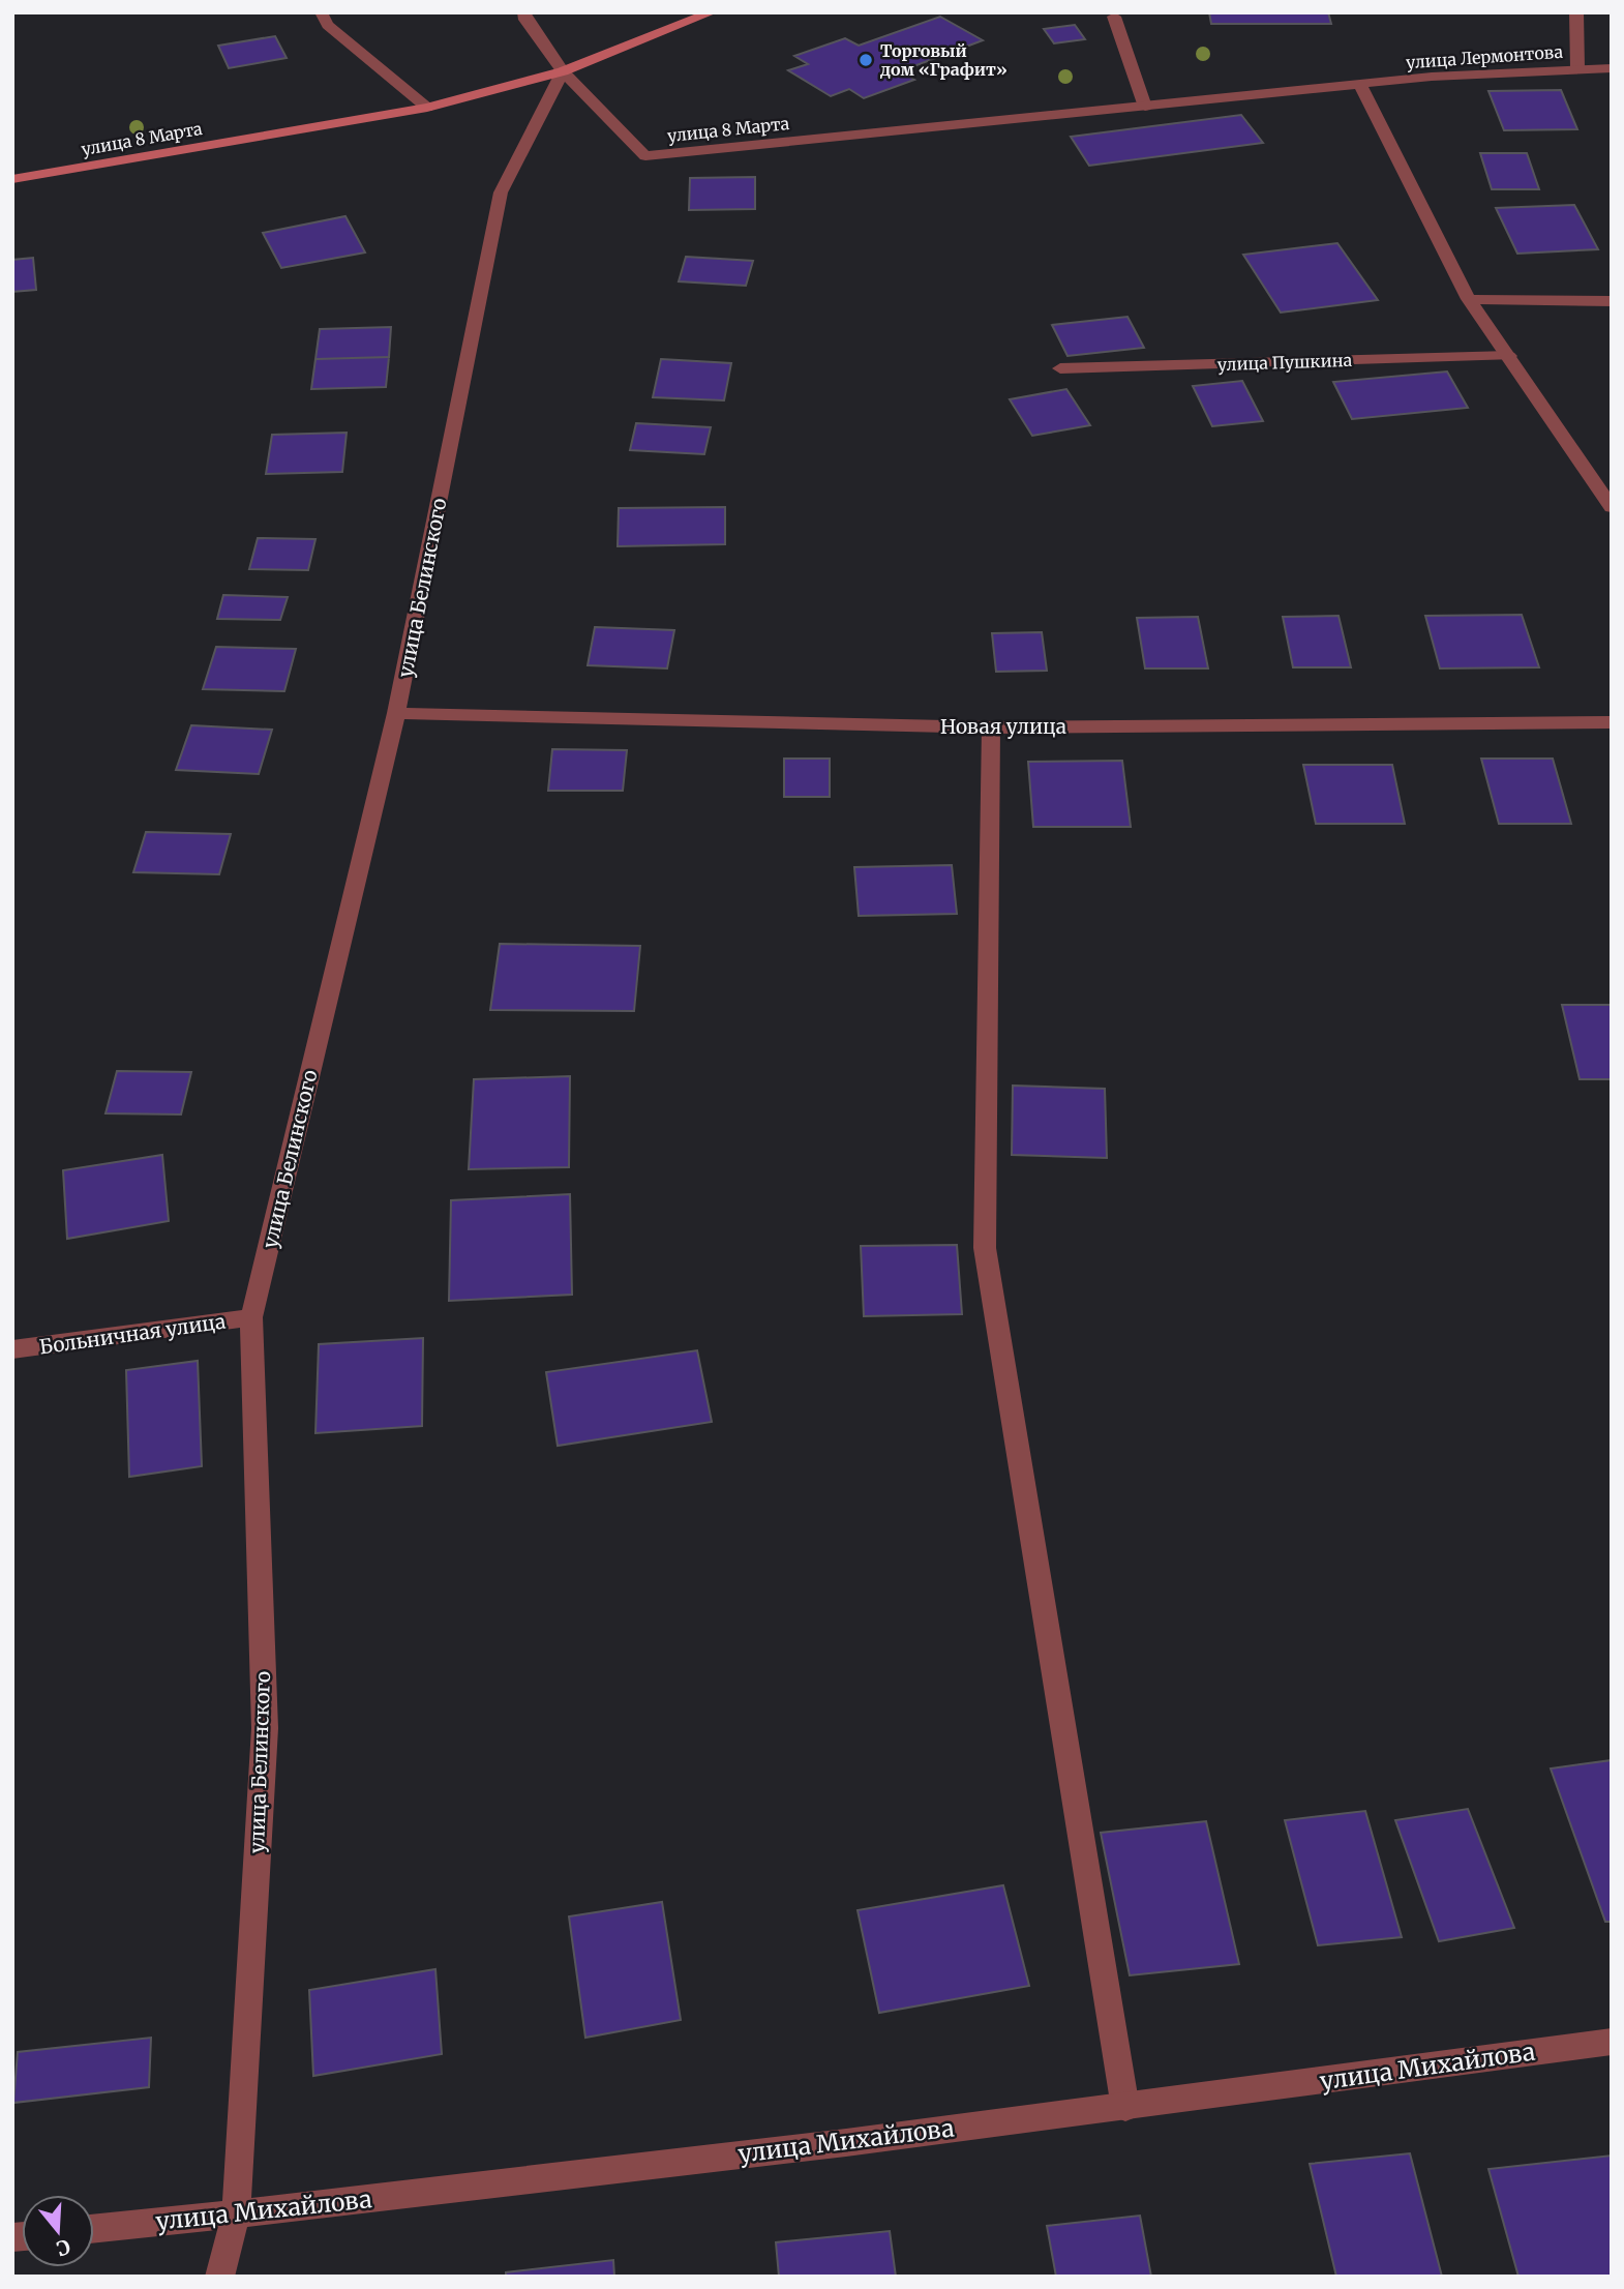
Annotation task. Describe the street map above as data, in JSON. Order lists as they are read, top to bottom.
{
  "streets": {
    "main road": ["улица 8 Марта"],
    "street": [
      "улица Лермонтова",
      "улица Пушкина",
      "улица Белинского",
      "Новая улица",
      "Больничная улица",
      "улица Михайлова"
    ]
  },
  "crossings": [
    ["улица Лермонтова", "улица 8 Марта"],
    ["улица 8 Марта", "улица Белинского"],
    ["улица Белинского", "Новая улица"],
    ["улица Белинского", "Больничная улица"],
    ["улица Белинского", "улица Михайлова"]
  ],
  "places": ["Торговый дом «Графит»"],
  "north": "bottom"
}
